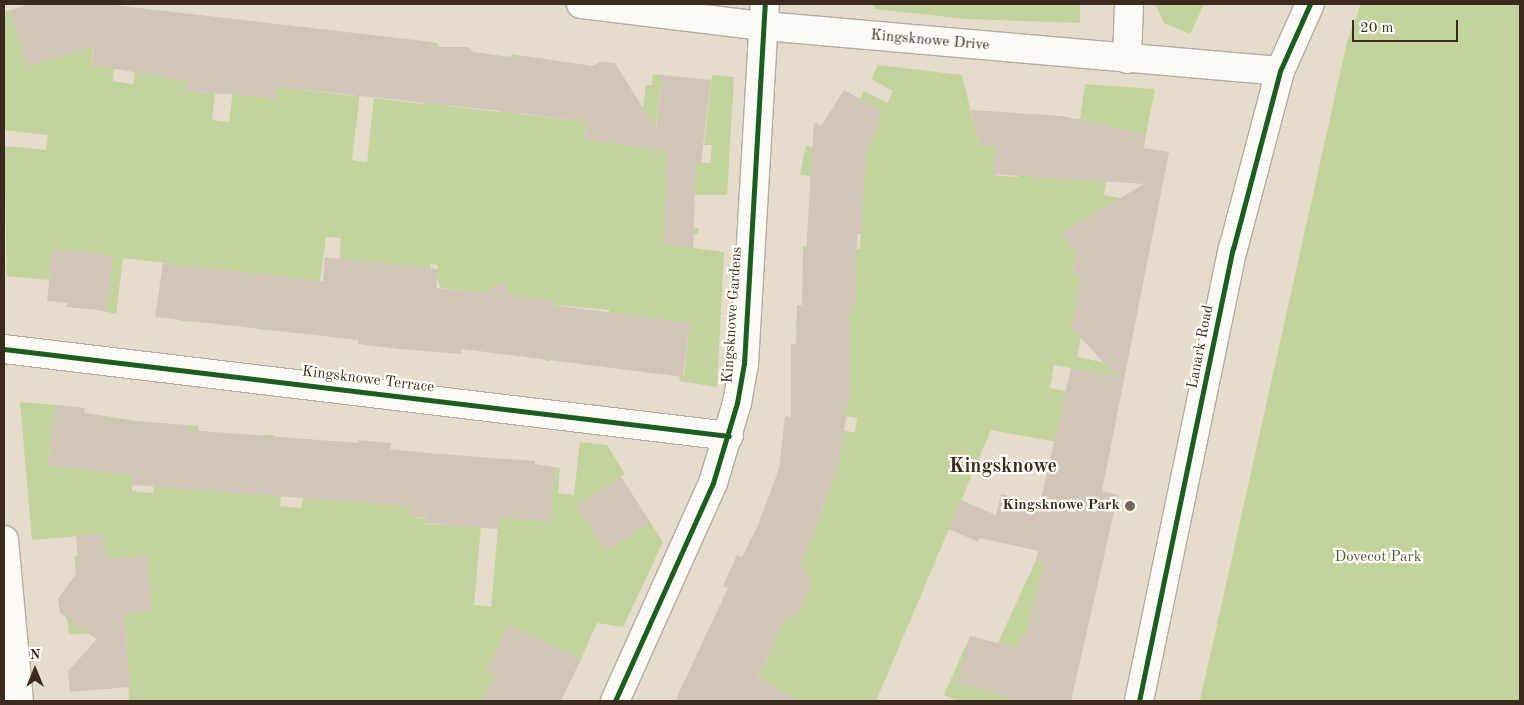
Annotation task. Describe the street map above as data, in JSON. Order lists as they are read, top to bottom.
{
  "streets": {
    "street": [
      "Kingsknowe Drive",
      "Kingsknowe Gardens",
      "Lanark Road",
      "Kingsknowe Terrace"
    ]
  },
  "crossings": [
    ["Kingsknowe Drive", "Kingsknowe Gardens"],
    ["Kingsknowe Drive", "Lanark Road"],
    ["Kingsknowe Gardens", "Kingsknowe Terrace"]
  ],
  "districts": ["Kingsknowe"],
  "parks": ["Dovecot Park"],
  "places": ["Kingsknowe Park"],
  "scale_bar": "20 m",
  "north": "top"
}
